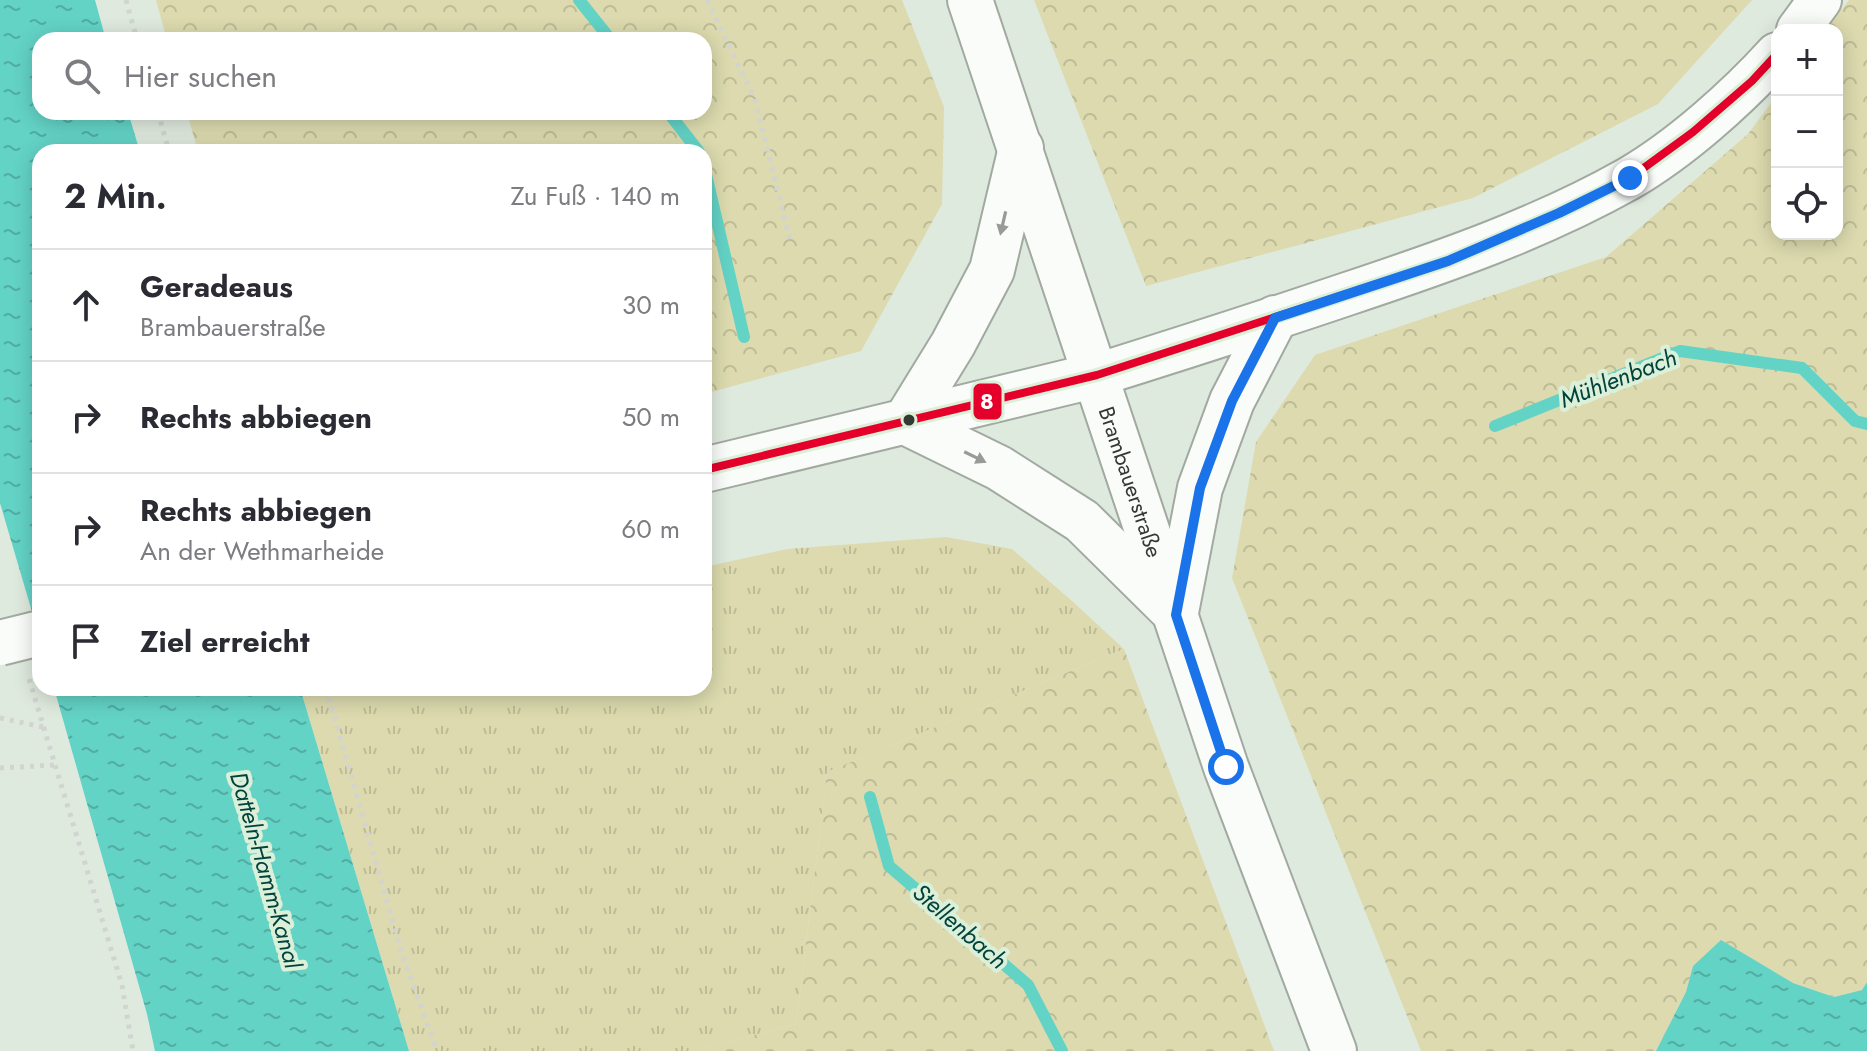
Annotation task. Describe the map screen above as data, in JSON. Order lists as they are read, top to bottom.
{
  "streets": {
    "main road": ["Brambauerstraße"]
  },
  "water": ["Mühlenbach", "Datteln-Hamm-Kanal", "Stellenbach"],
  "lines": ["transit line 8"],
  "page": {
    "map_buttons": ["+", "−"],
    "search": "Hier suchen",
    "heading": ["2 Min.", "Zu Fuß · 140 m"],
    "list": [
      ["Geradeaus", "Brambauerstraße", "30 m"],
      ["Rechts abbiegen", "50 m"],
      ["Rechts abbiegen", "An der Wethmarheide", "60 m"],
      "Ziel erreicht"
    ]
  }
}
